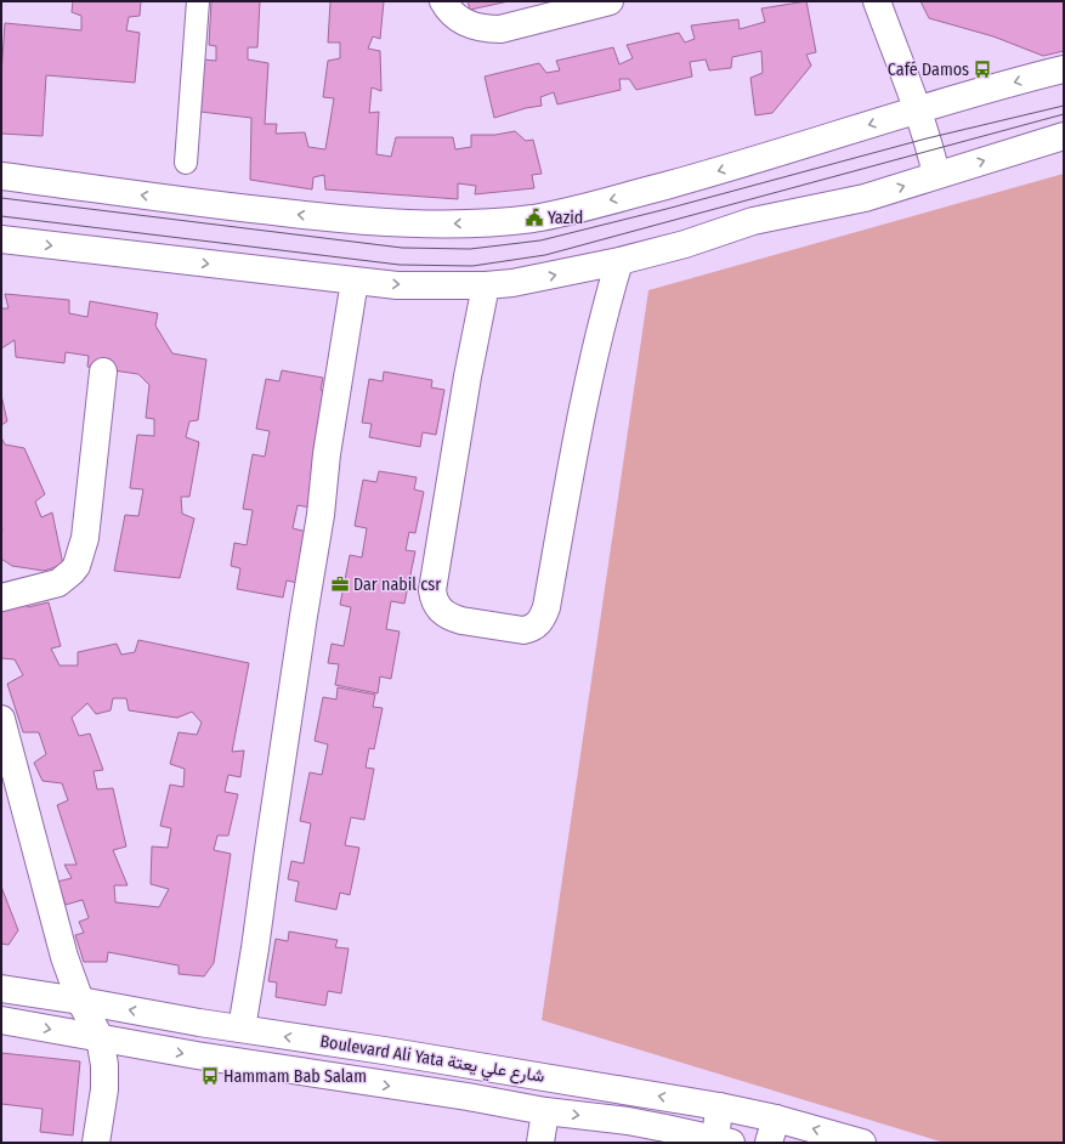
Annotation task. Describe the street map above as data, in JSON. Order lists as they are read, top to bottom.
{
  "streets": {
    "street": ["Boulevard Ali Yata شارع علي يعتة"]
  },
  "places": {
    "bus stop": ["Café Damos", "Hammam Bab Salam"],
    "public building": ["Yazid"],
    "office": ["Dar nabil csr"]
  }
}
